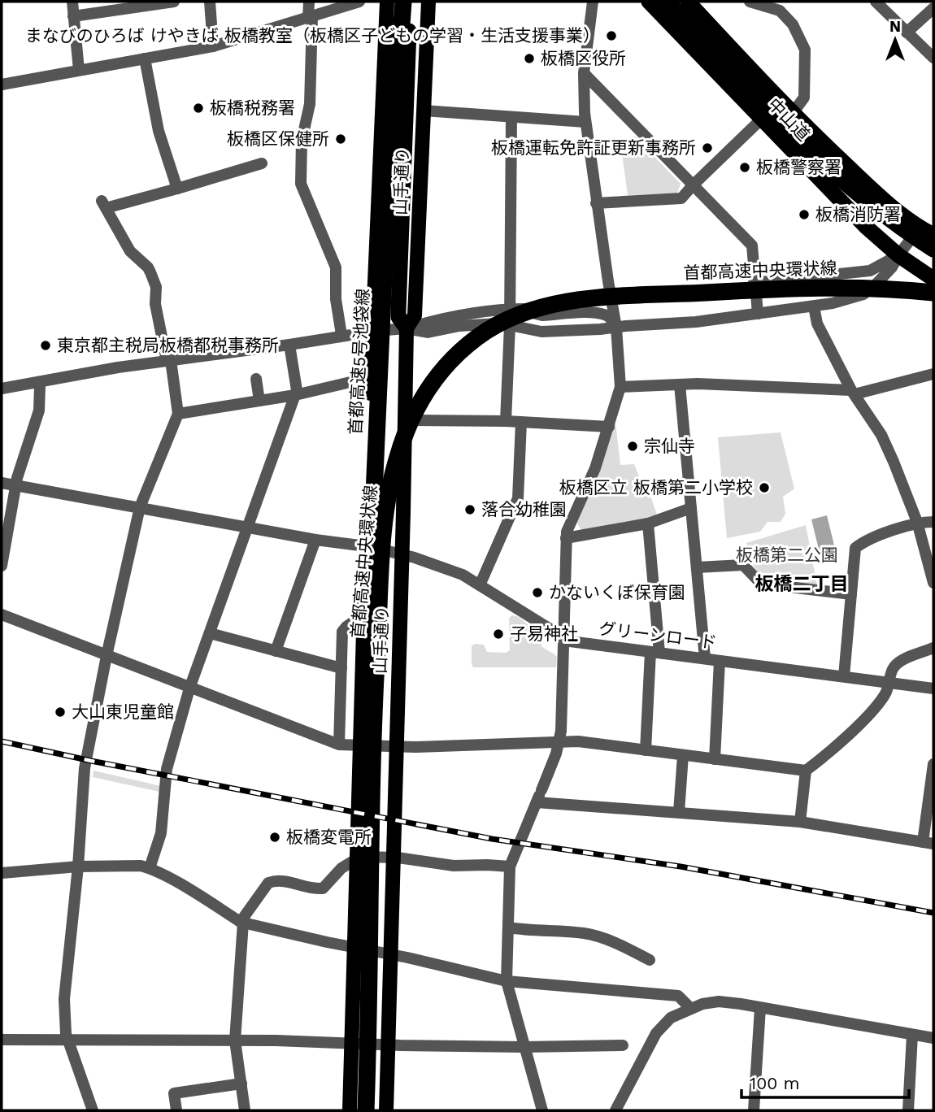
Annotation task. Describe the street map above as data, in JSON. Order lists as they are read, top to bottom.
{
  "streets": {
    "highway": ["中山道", "首都高速中央環状線", "首都高速5号池袋線"],
    "main road": ["山手通り"],
    "street": ["グリーンロード"]
  },
  "crossings": [
    ["山手通り", "グリーンロード"],
    ["首都高速中央環状線", "首都高速5号池袋線"]
  ],
  "districts": ["板橋二丁目"],
  "parks": ["板橋第二公園"],
  "places": [
    "まなびのひろば けやきば 板橋教室（板橋区子どもの学習・生活支援事業）",
    "板橋区役所",
    "板橋税務署",
    "板橋区保健所",
    "板橋運転免許証更新事務所",
    "板橋警察署",
    "板橋消防署",
    "東京都主税局板橋都税事務所",
    "宗仙寺",
    "板橋区立 板橋第二小学校",
    "落合幼稚園",
    "かないくぼ保育園",
    "子易神社",
    "大山東児童館",
    "板橋変電所"
  ],
  "scale_bar": "100 m",
  "north": "top"
}
